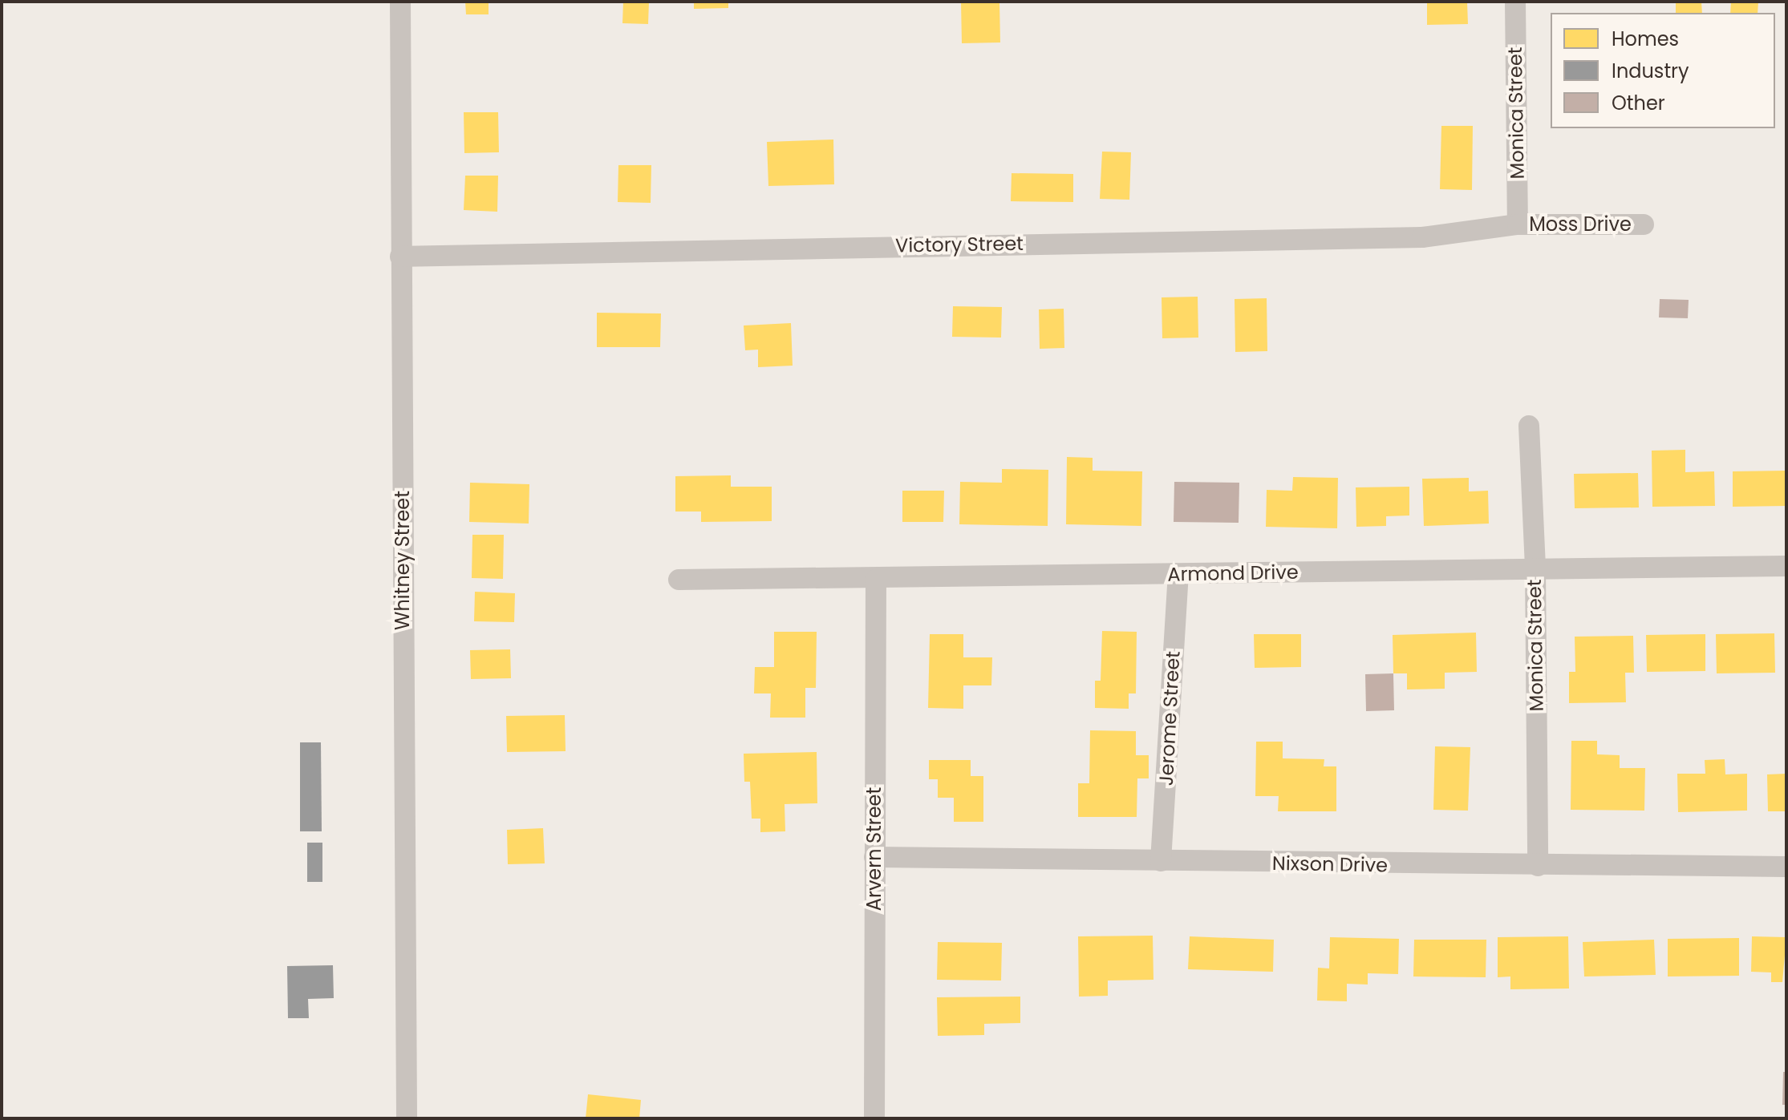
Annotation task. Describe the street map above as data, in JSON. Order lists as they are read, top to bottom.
{
  "streets": {
    "street": [
      "Monica Street",
      "Moss Drive",
      "Victory Street",
      "Whitney Street",
      "Armond Drive",
      "Jerome Street",
      "Arvern Street",
      "Nixson Drive"
    ]
  },
  "crossings": [
    ["Monica Street", "Moss Drive"],
    ["Monica Street", "Victory Street"],
    ["Monica Street", "Armond Drive"],
    ["Monica Street", "Nixson Drive"],
    ["Moss Drive", "Victory Street"],
    ["Victory Street", "Whitney Street"],
    ["Armond Drive", "Jerome Street"],
    ["Armond Drive", "Arvern Street"],
    ["Jerome Street", "Nixson Drive"],
    ["Arvern Street", "Nixson Drive"]
  ],
  "legend": ["Homes", "Industry", "Other"]
}
